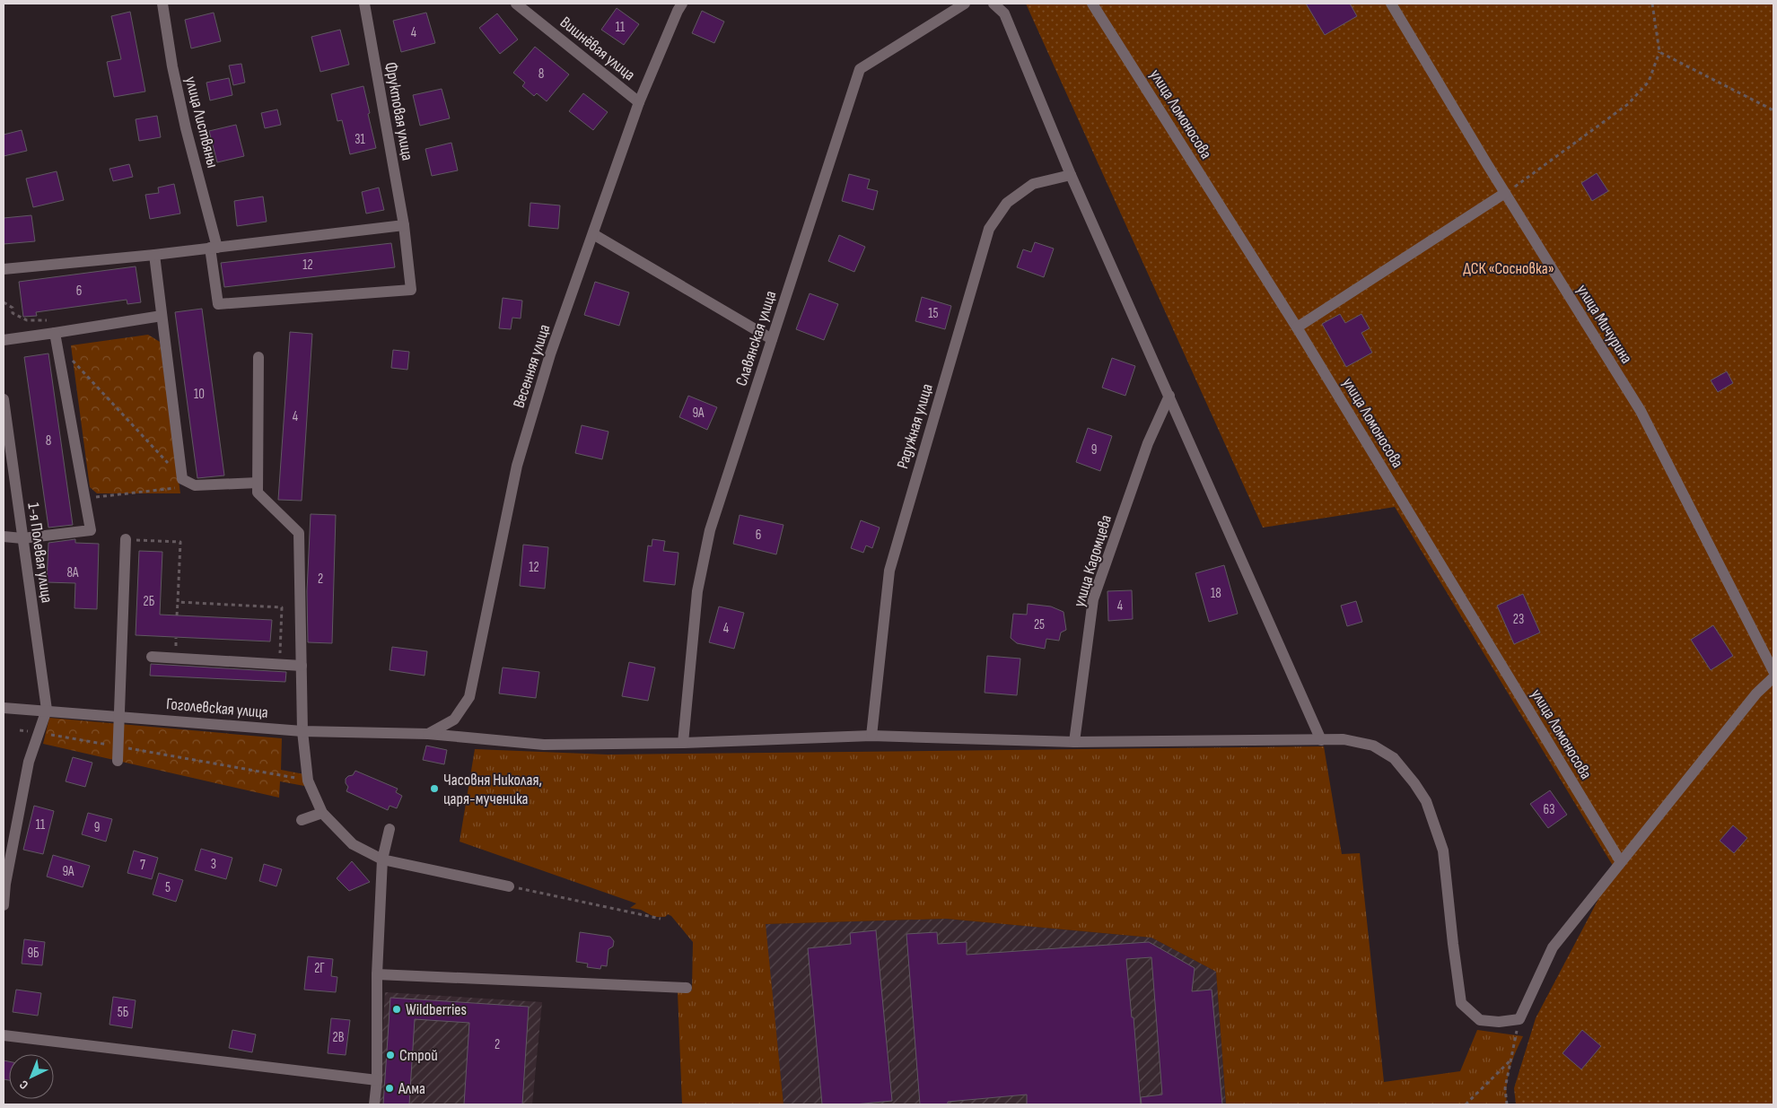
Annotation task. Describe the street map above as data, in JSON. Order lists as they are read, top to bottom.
{
  "streets": {
    "street": [
      "Вишнёвая улица",
      "Фруктовая улица",
      "улица Ломоносова",
      "улица Листвяны",
      "улица Мичурина",
      "Славянская улица",
      "Весенняя улица",
      "Радужная улица",
      "1-я Полевая улица",
      "улица Кадомцева",
      "Гоголевская улица"
    ]
  },
  "crossings": [
    ["Вишнёвая улица", "Весенняя улица"],
    ["Фруктовая улица", "улица Листвяны"],
    ["Славянская улица", "Гоголевская улица"],
    ["Весенняя улица", "Гоголевская улица"],
    ["Радужная улица", "Гоголевская улица"],
    ["1-я Полевая улица", "Гоголевская улица"],
    ["улица Кадомцева", "Гоголевская улица"]
  ],
  "parks": ["ДСК «Сосновка»"],
  "places": [
    "Часовня Николая, царя-мученика",
    "Wildberries",
    "Строй",
    "Алма"
  ],
  "house_numbers": [
    "11",
    "4",
    "8",
    "31",
    "12",
    "6",
    "15",
    "10",
    "9А",
    "4",
    "8",
    "9",
    "6",
    "12",
    "8А",
    "2",
    "18",
    "2Б",
    "4",
    "23",
    "25",
    "4",
    "63",
    "11",
    "9",
    "3",
    "7",
    "9А",
    "5",
    "9Б",
    "2Г",
    "5Б",
    "2В",
    "2"
  ],
  "north": "bottom left"
}
